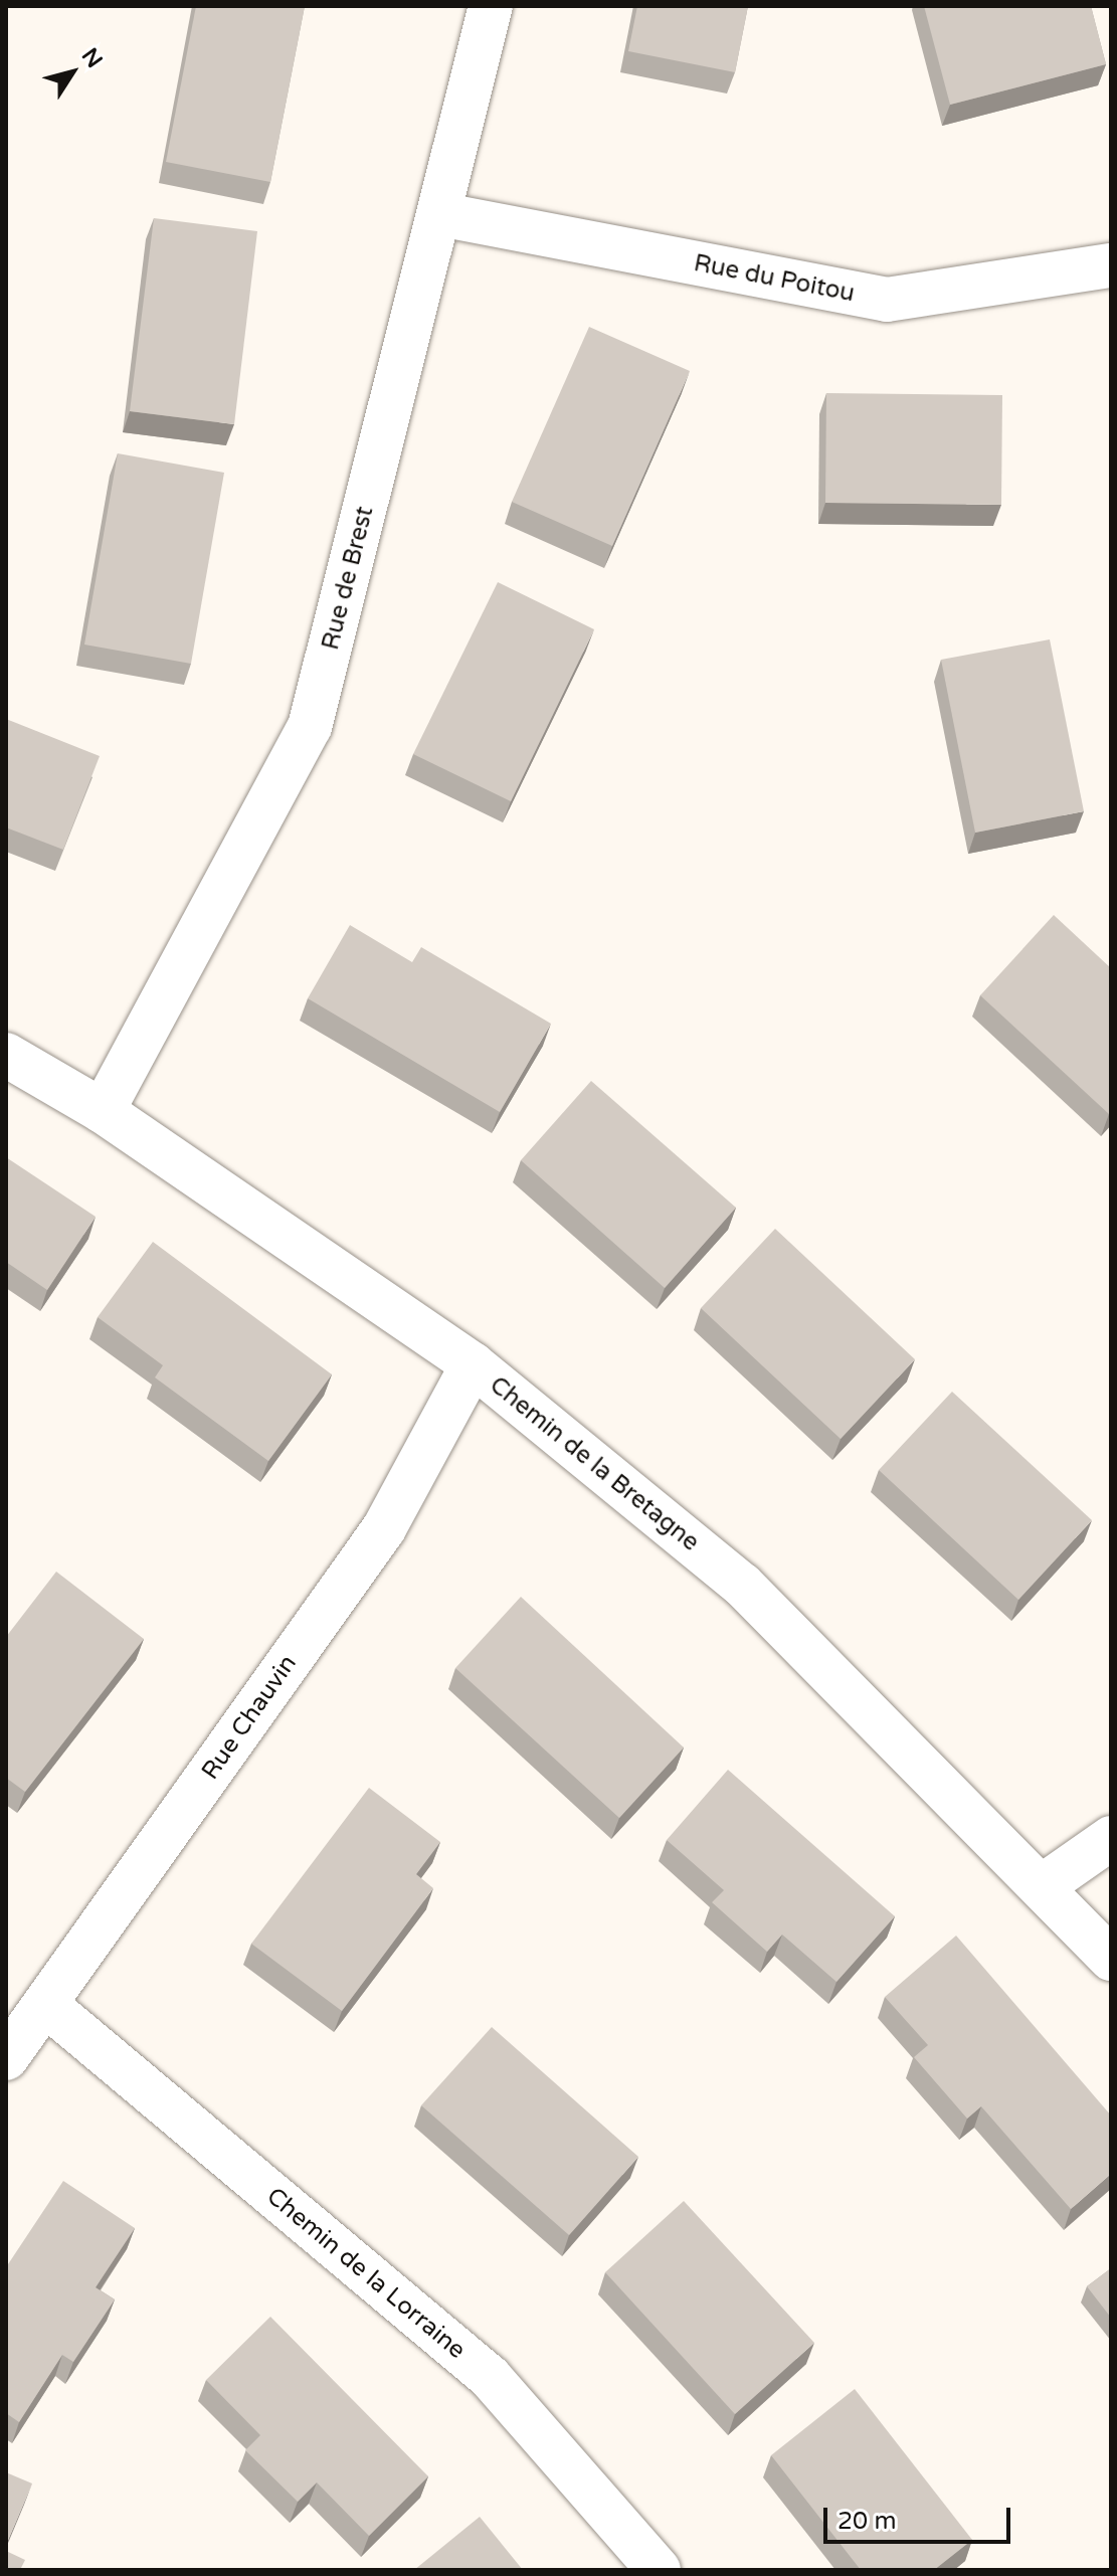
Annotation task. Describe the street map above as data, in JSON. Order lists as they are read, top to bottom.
{
  "streets": {
    "street": [
      "Rue du Poitou",
      "Rue de Brest",
      "Chemin de la Bretagne",
      "Rue Chauvin",
      "Chemin de la Lorraine"
    ]
  },
  "crossings": [
    ["Rue du Poitou", "Rue de Brest"],
    ["Rue de Brest", "Chemin de la Bretagne"],
    ["Chemin de la Bretagne", "Rue Chauvin"],
    ["Rue Chauvin", "Chemin de la Lorraine"]
  ],
  "scale_bar": "20 m",
  "north": "top right"
}
